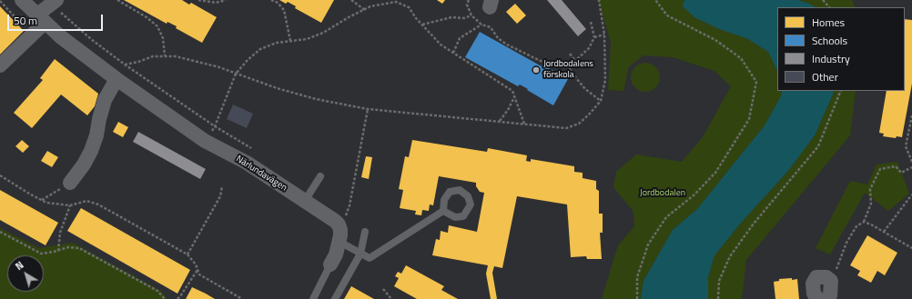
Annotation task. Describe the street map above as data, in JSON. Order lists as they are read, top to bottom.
{
  "streets": {
    "street": ["Närlundavägen"]
  },
  "parks": ["Jordbodalen"],
  "places": ["Jordbodalens förskola"],
  "legend": [
    "Homes",
    "Schools",
    "Industry",
    "Other"
  ],
  "scale_bar": "50 m",
  "north": "top left"
}
